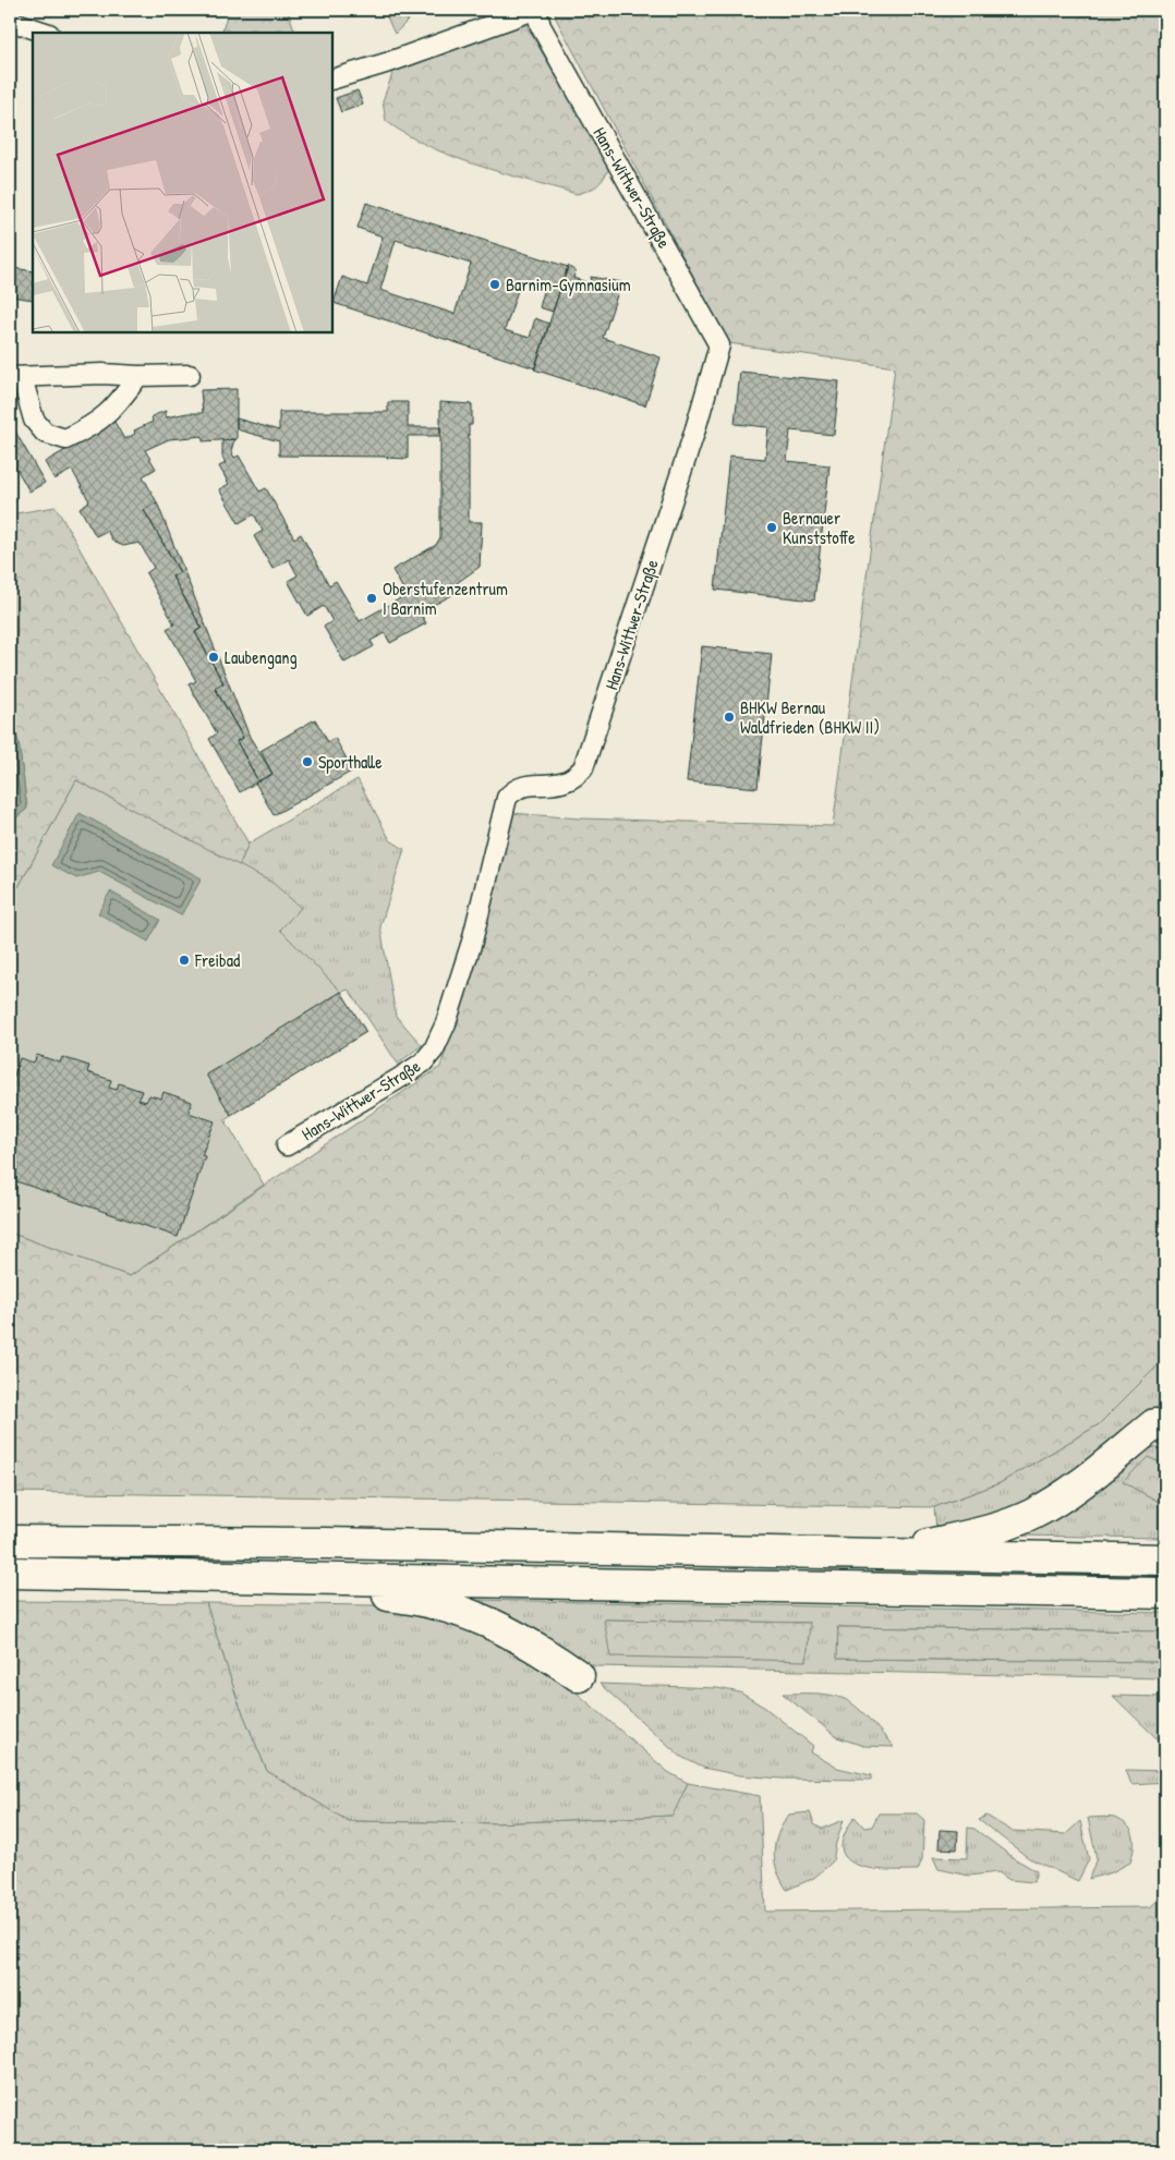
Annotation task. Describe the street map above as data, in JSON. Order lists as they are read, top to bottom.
{
  "streets": {
    "street": ["Hans-Wittwer-Straße"]
  },
  "places": [
    "Barnim-Gymnasium",
    "Bernauer Kunststoffe",
    "Oberstufenzentrum I Barnim",
    "Laubengang",
    "BHKW Bernau Waldfrieden (BHKW II)",
    "Sporthalle",
    "Freibad"
  ]
}
